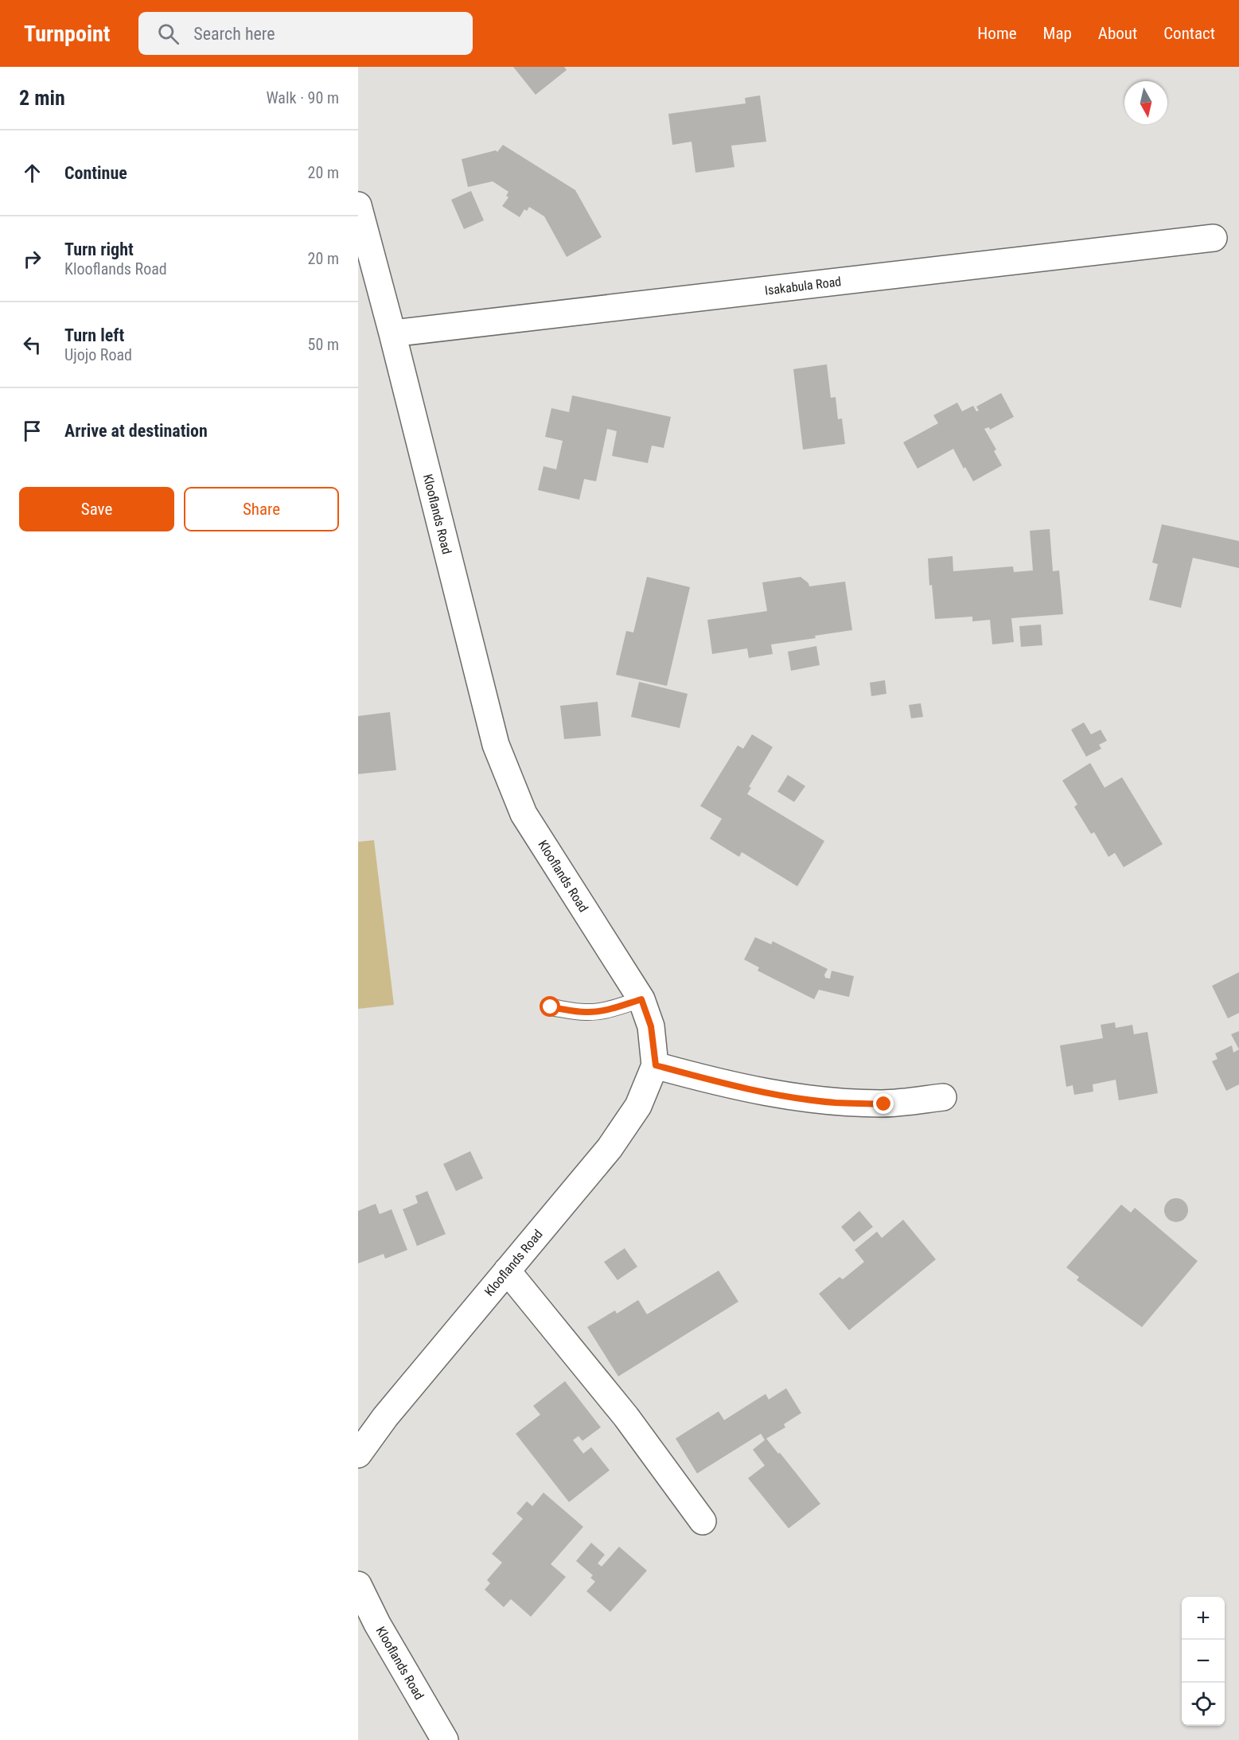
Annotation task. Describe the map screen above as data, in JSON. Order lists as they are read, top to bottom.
{
  "streets": {
    "street": ["Isakabula Road", "Klooflands Road"]
  },
  "crossings": [
    ["Isakabula Road", "Klooflands Road"]
  ],
  "north": "bottom",
  "page": {
    "header": "Turnpoint",
    "search": "Search here",
    "nav": [
      "Home",
      "Map",
      "About",
      "Contact"
    ],
    "heading": ["2 min", "Walk · 90 m"],
    "list": [
      ["Continue", "20 m"],
      ["Turn right", "Klooflands Road", "20 m"],
      ["Turn left", "Ujojo Road", "50 m"],
      "Arrive at destination"
    ],
    "buttons": ["Save", "Share"],
    "map_buttons": ["+", "−"]
  }
}
